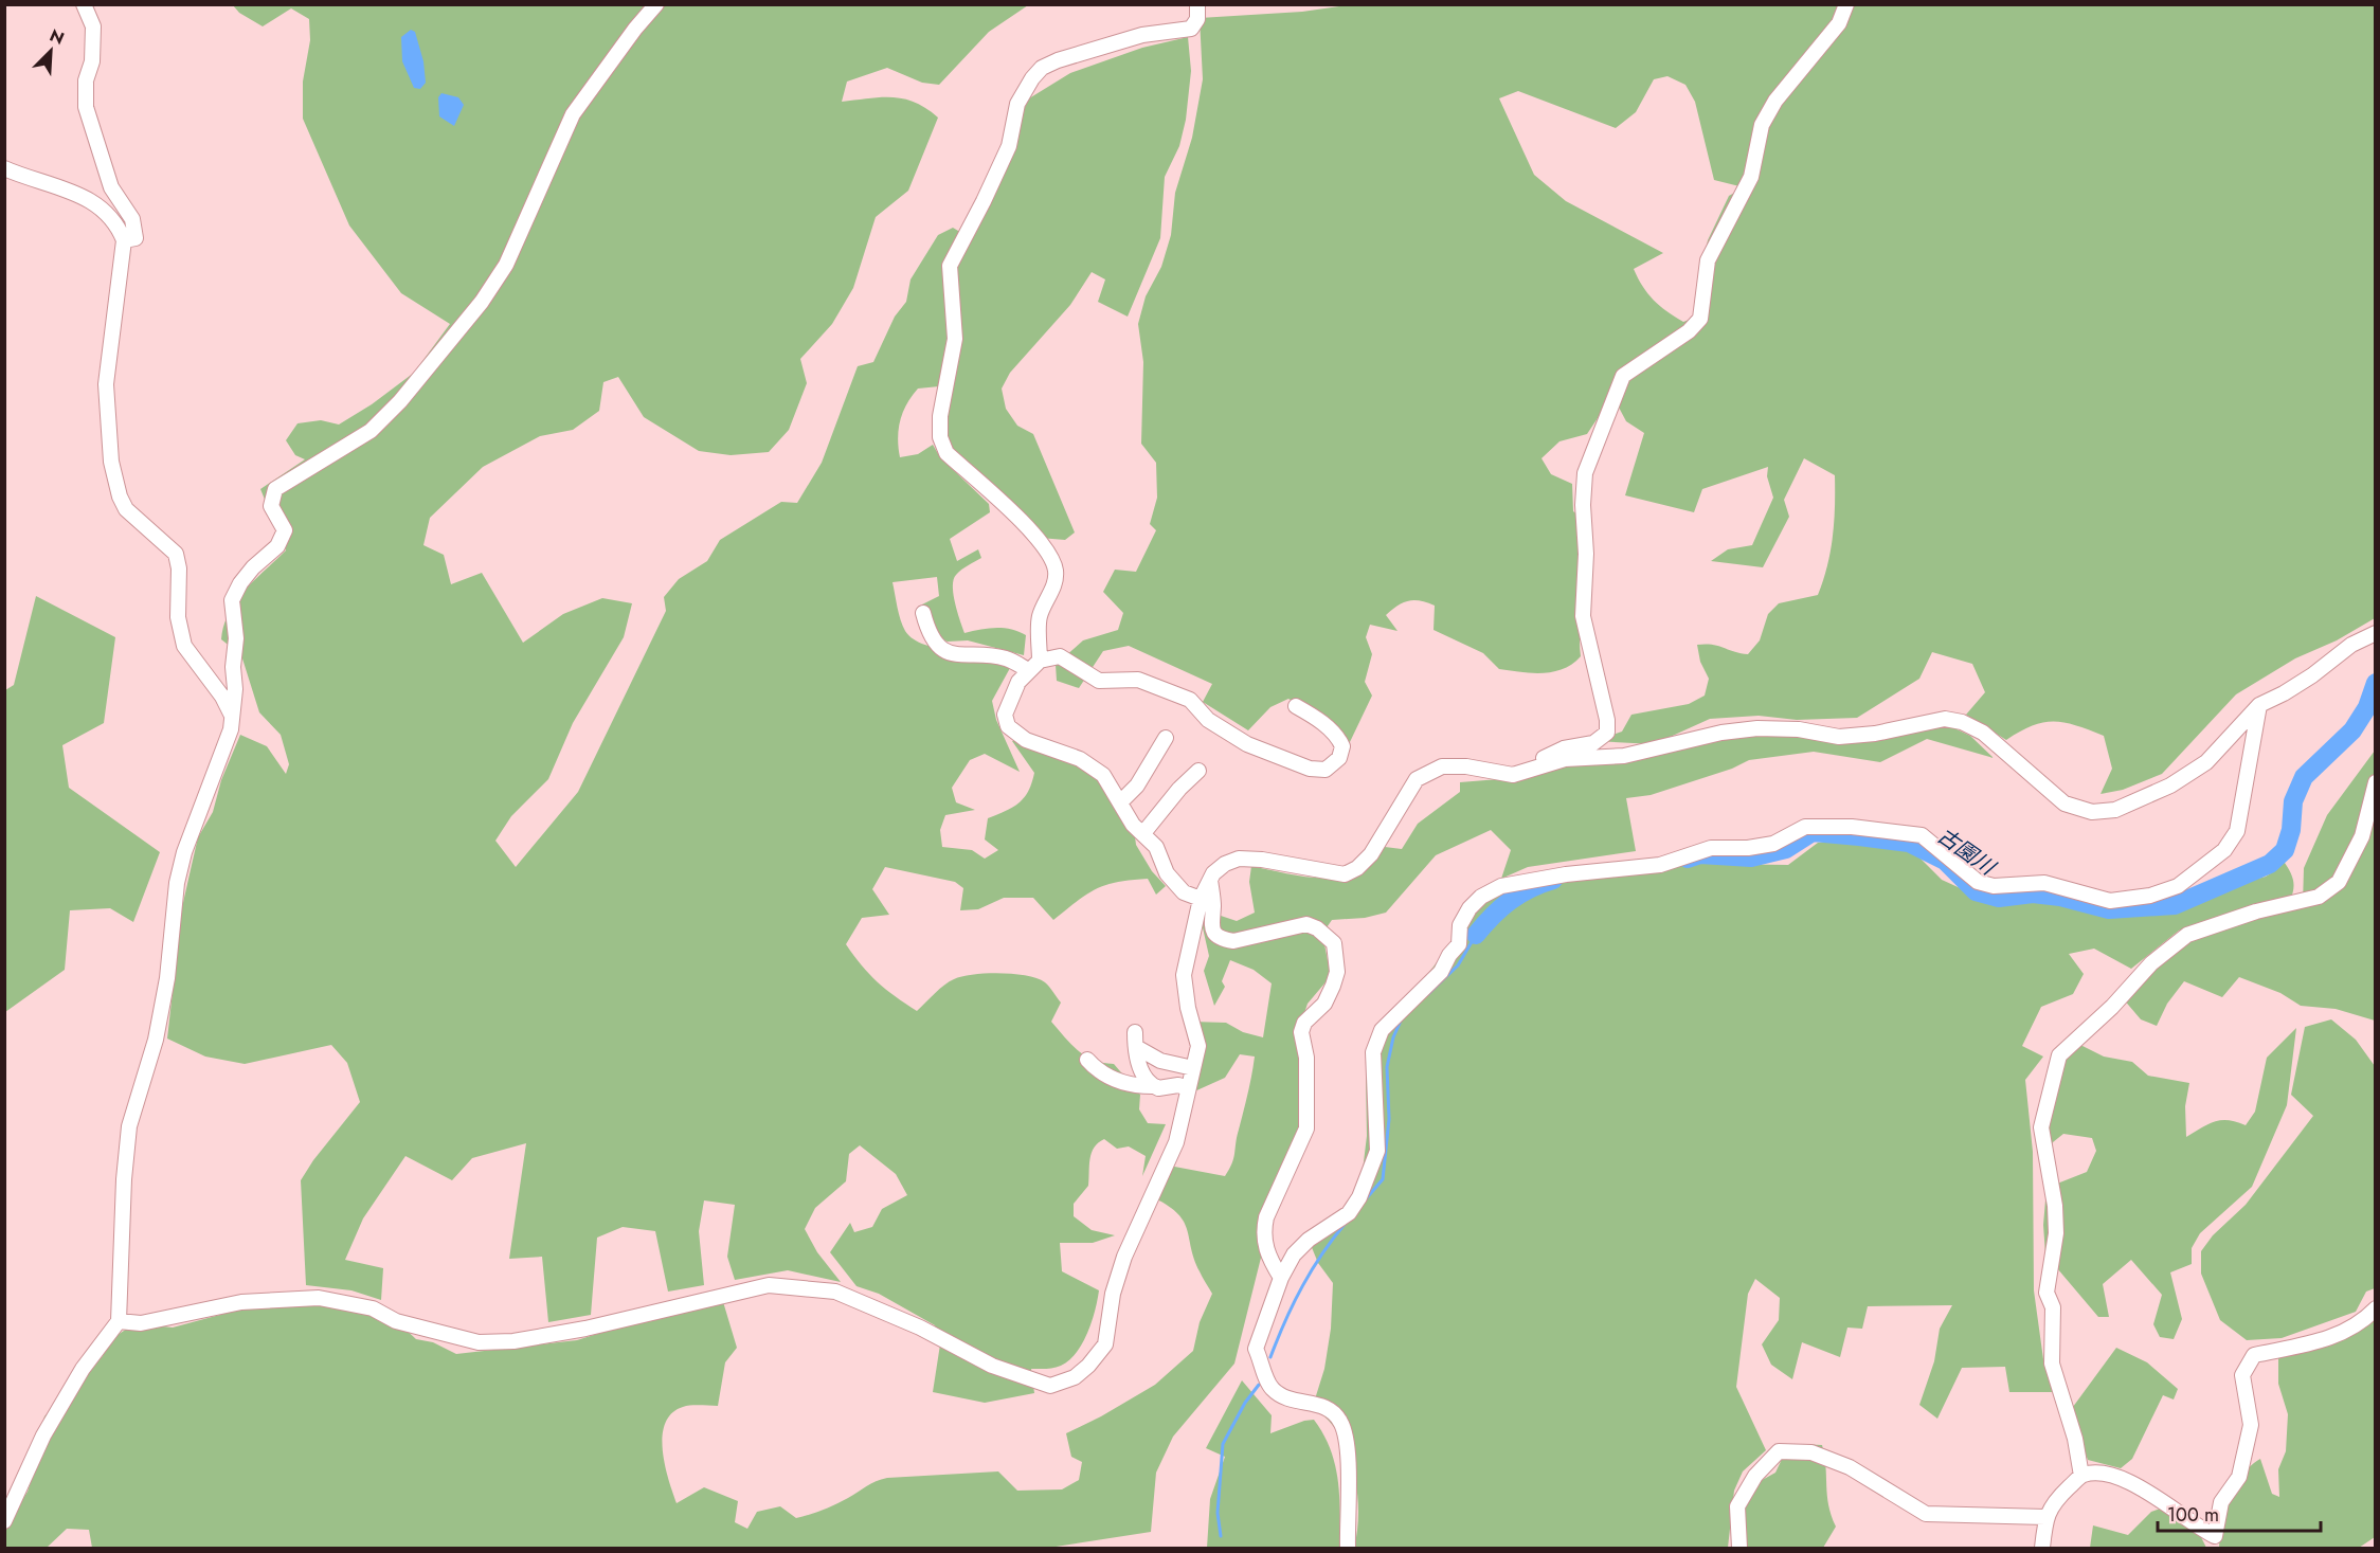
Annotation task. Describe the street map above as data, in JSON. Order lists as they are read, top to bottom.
{
  "water": ["古園川"],
  "scale_bar": "100 m",
  "north": "top right"
}
